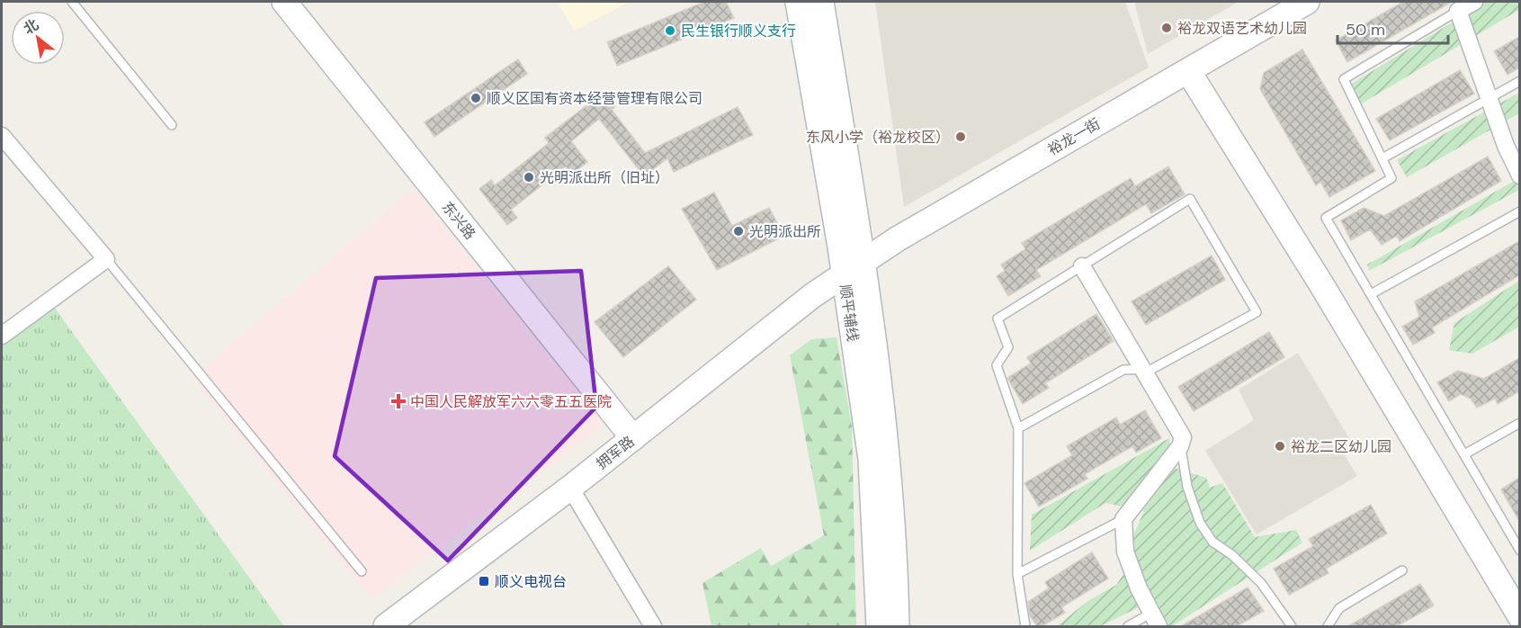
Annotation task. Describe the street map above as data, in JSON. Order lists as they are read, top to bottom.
{
  "streets": {
    "street": [
      "裕龙一街",
      "东兴路",
      "顺平辅线",
      "拥军路"
    ]
  },
  "crossings": [
    ["裕龙一街", "顺平辅线"],
    ["裕龙一街", "拥军路"],
    ["东兴路", "拥军路"],
    ["顺平辅线", "拥军路"]
  ],
  "places": {
    "other": [
      "裕龙双语艺术幼儿园",
      "民生银行顺义支行",
      "顺义区国有资本经营管理有限公司",
      "东风小学（裕龙校区）",
      "光明派出所（旧址）",
      "光明派出所",
      "裕龙二区幼儿园"
    ],
    "health": ["中国人民解放军六六零五五医院"],
    "transit": ["顺义电视台"]
  },
  "scale_bar": "50 m",
  "north": "top left"
}
